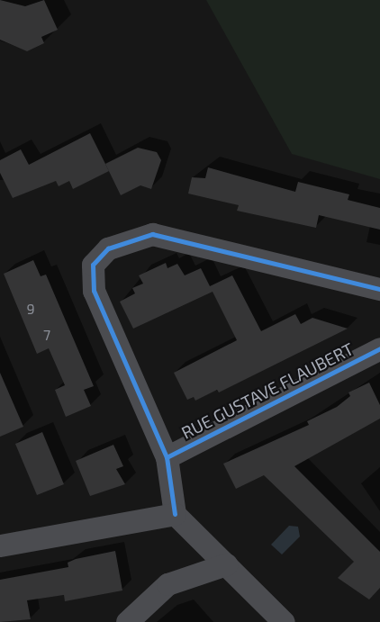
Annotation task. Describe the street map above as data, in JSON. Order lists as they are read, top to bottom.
{
  "streets": {
    "street": ["RUE GUSTAVE FLAUBERT"]
  },
  "house_numbers": ["9", "7"]
}
